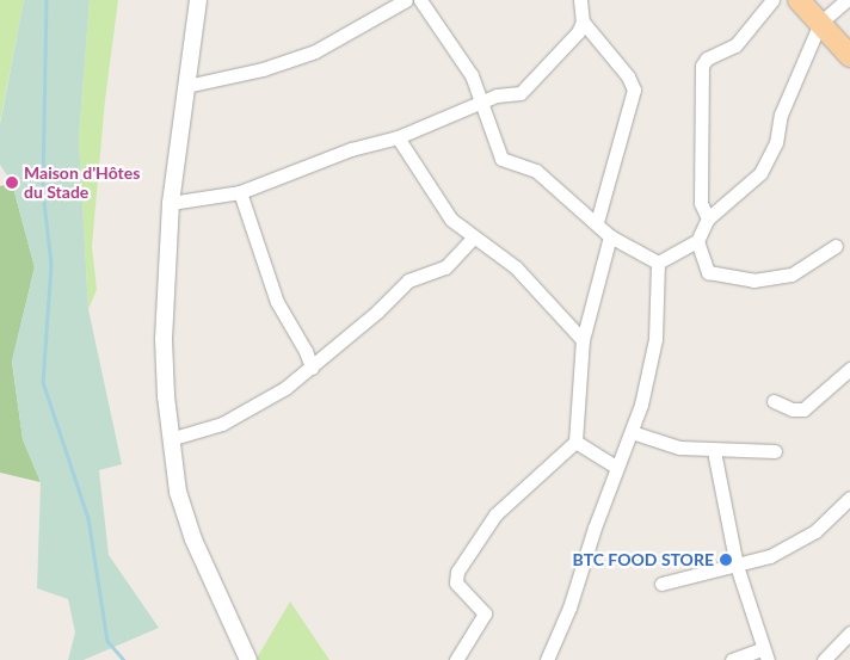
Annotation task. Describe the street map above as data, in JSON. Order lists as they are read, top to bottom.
{
  "places": ["Maison d'Hôtes du Stade", "BTC FOOD STORE"]
}
